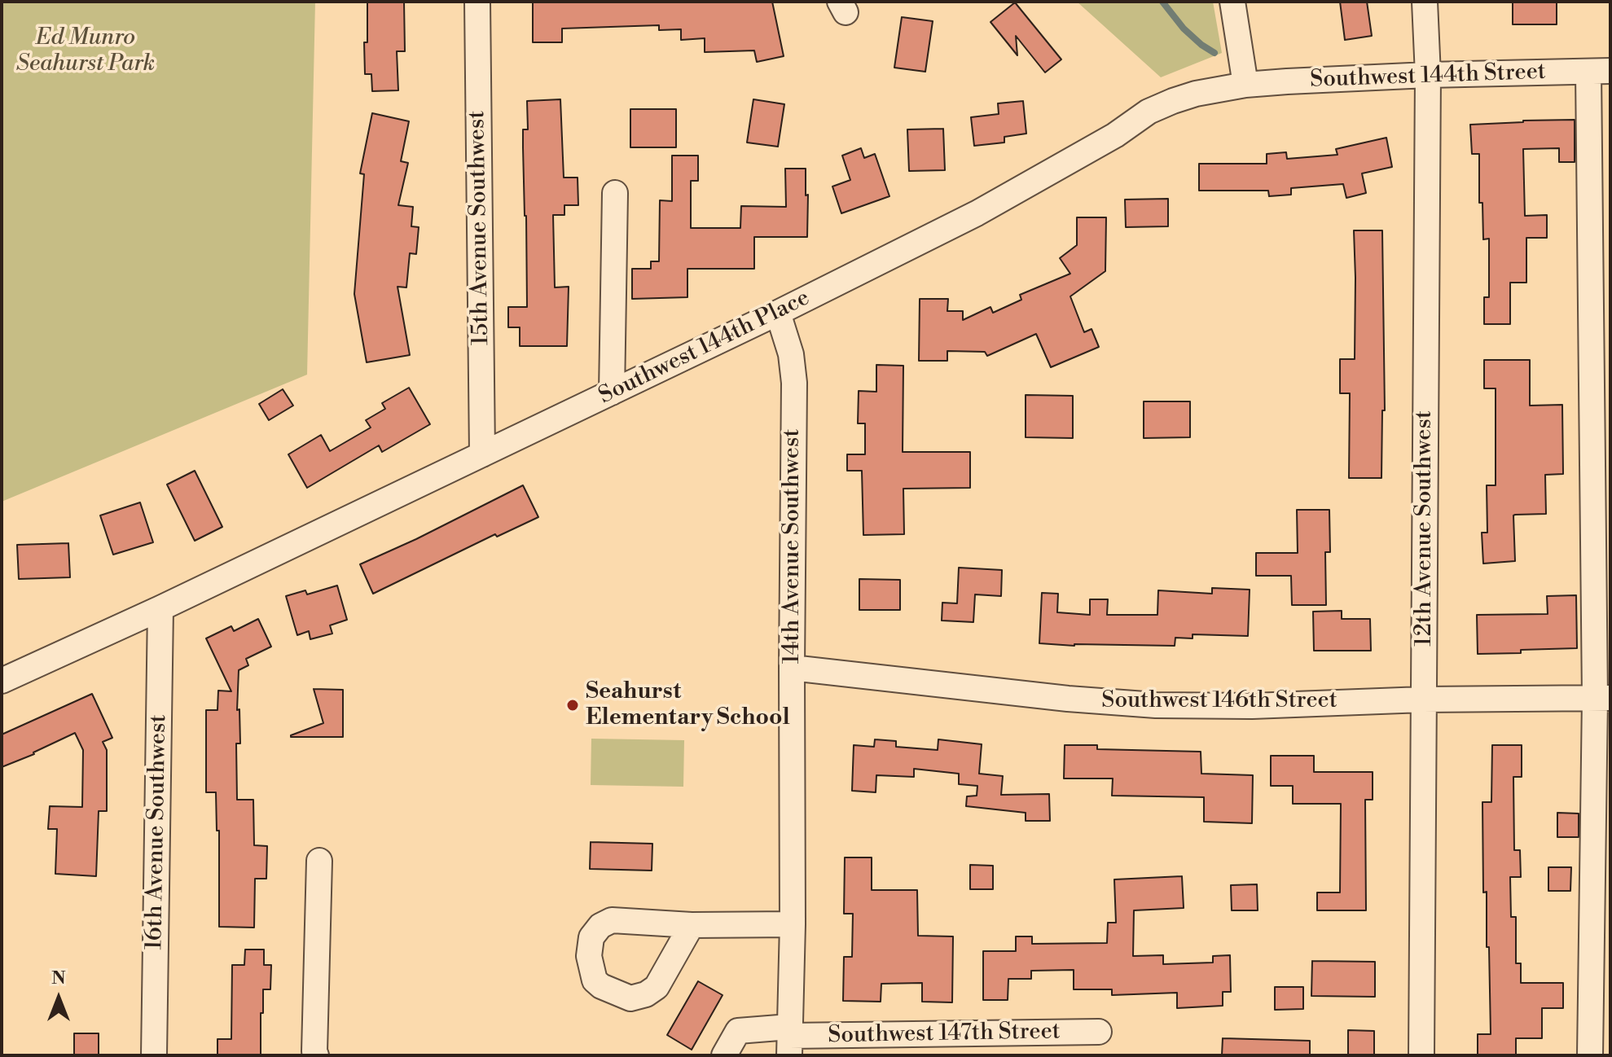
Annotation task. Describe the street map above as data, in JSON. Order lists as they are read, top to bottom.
{
  "streets": {
    "street": [
      "Southwest 144th Street",
      "15th Avenue Southwest",
      "Southwest 144th Place",
      "12th Avenue Southwest",
      "14th Avenue Southwest",
      "Southwest 146th Street",
      "16th Avenue Southwest",
      "Southwest 147th Street"
    ]
  },
  "crossings": [
    ["Southwest 144th Street", "Southwest 144th Place"],
    ["Southwest 144th Street", "12th Avenue Southwest"],
    ["15th Avenue Southwest", "Southwest 144th Place"],
    ["Southwest 144th Place", "14th Avenue Southwest"],
    ["Southwest 144th Place", "16th Avenue Southwest"],
    ["12th Avenue Southwest", "Southwest 146th Street"],
    ["14th Avenue Southwest", "Southwest 146th Street"],
    ["14th Avenue Southwest", "Southwest 147th Street"]
  ],
  "parks": ["Ed Munro Seahurst Park"],
  "places": ["Seahurst Elementary School"],
  "north": "top"
}
